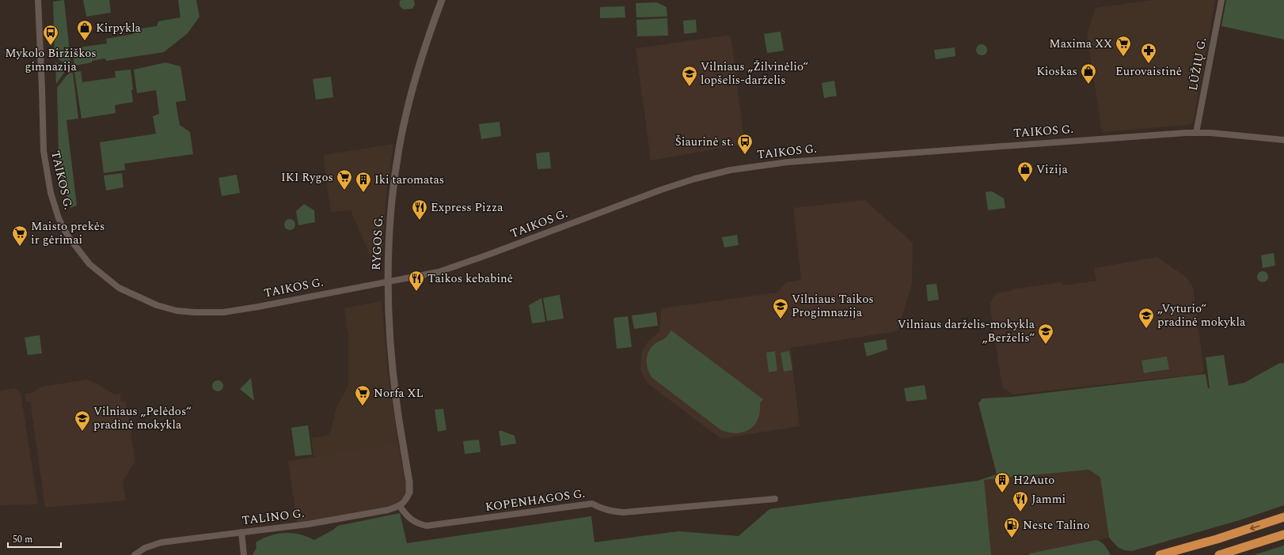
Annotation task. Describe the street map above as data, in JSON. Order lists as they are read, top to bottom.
{
  "streets": {
    "street": [
      "LŪŽIŲ G.",
      "TAIKOS G.",
      "RYGOS G.",
      "KOPENHAGOS G.",
      "TALINO G."
    ]
  },
  "crossings": [
    ["LŪŽIŲ G.", "TAIKOS G."],
    ["TAIKOS G.", "RYGOS G."],
    ["KOPENHAGOS G.", "TALINO G."]
  ],
  "places": {
    "shop": ["Kirpykla", "Kioskas", "Vizija"],
    "bus stop": ["Mykolo Biržiškos gimnazija", "Šiaurinė st."],
    "supermarket": [
      "Maxima XX",
      "IKI Rygos",
      "Maisto prekės ir gėrimai",
      "Norfa XL"
    ],
    "pharmacy": ["Eurovaistinė"],
    "school or university": [
      "Vilniaus „Žilvinėlio“ lopšelis-darželis",
      "Vilniaus Taikos Progimnazija",
      "„Vyturio“ pradinė mokykla",
      "Vilniaus darželis-mokykla „Berželis“",
      "Vilniaus „Pelėdos“ pradinė mokykla"
    ],
    "building": ["Iki taromatas", "H2Auto"],
    "restaurant": ["Express Pizza", "Taikos kebabinė", "Jammi"],
    "fuel station": ["Neste Talino"]
  },
  "scale_bar": "50 m"
}
